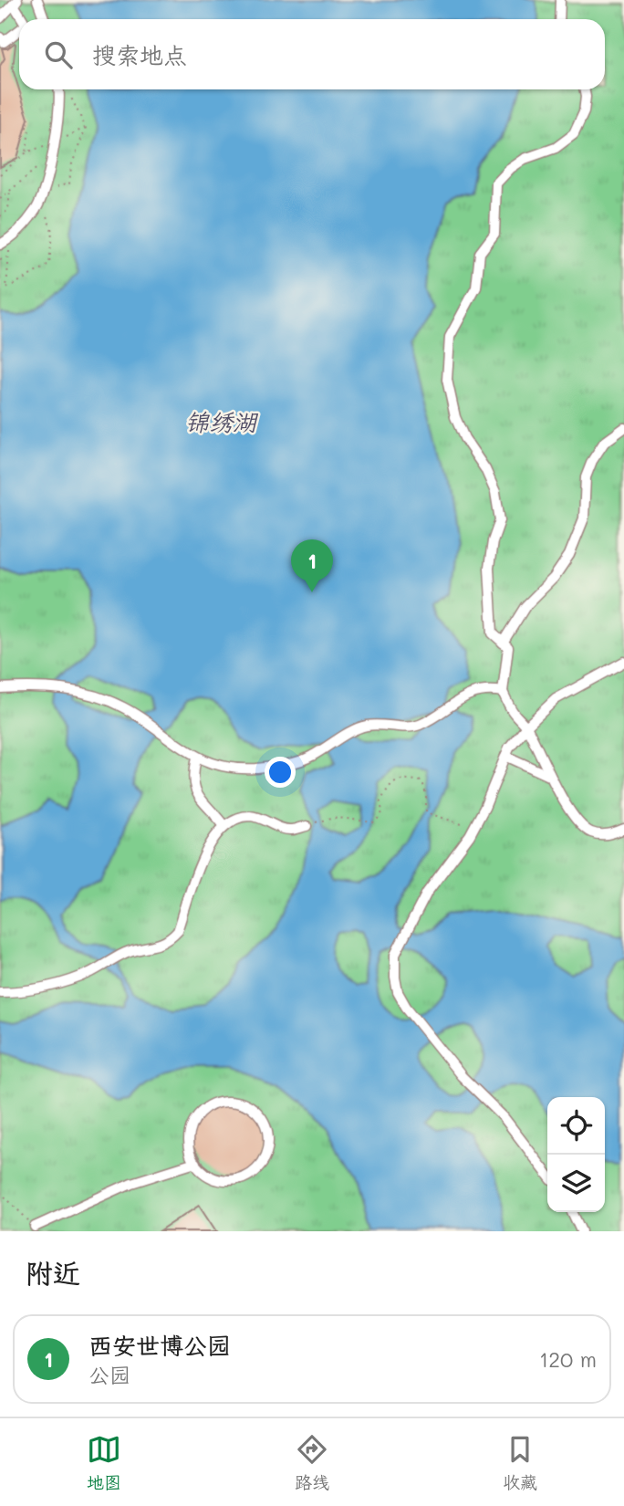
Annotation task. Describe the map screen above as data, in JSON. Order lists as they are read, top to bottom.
{
  "water": ["锦绣湖"],
  "page": {
    "search": "搜索地点",
    "pins": "1",
    "heading": "附近",
    "list": [
      {
        "mark": "1",
        "name": "西安世博公园",
        "note": "公园",
        "value": "120 m"
      }
    ],
    "nav": ["地图", "路线", "收藏"]
  }
}
